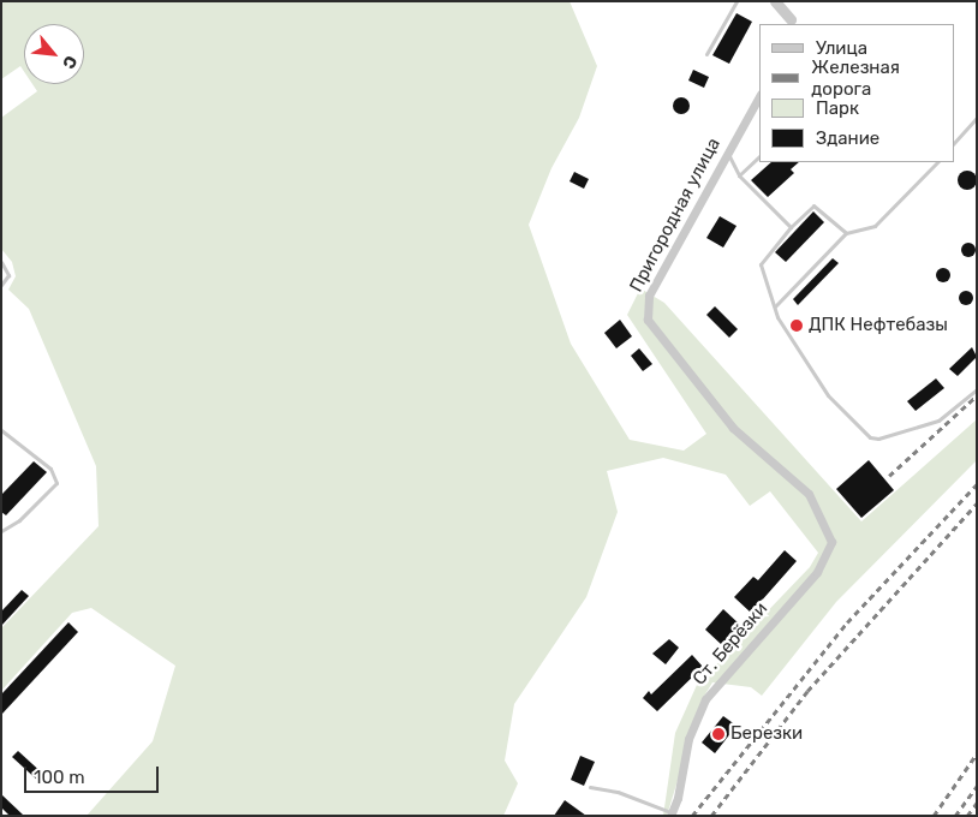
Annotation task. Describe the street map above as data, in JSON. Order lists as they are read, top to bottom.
{
  "streets": {
    "street": ["Пригородная улица", "Ст. Берёзки"]
  },
  "crossings": [
    ["Пригородная улица", "Ст. Берёзки"]
  ],
  "places": ["ДПК Нефтебазы", "Березки"],
  "legend": [
    "Улица",
    "Железная дорога",
    "Парк",
    "Здание"
  ],
  "scale_bar": "100 m",
  "north": "bottom right"
}
